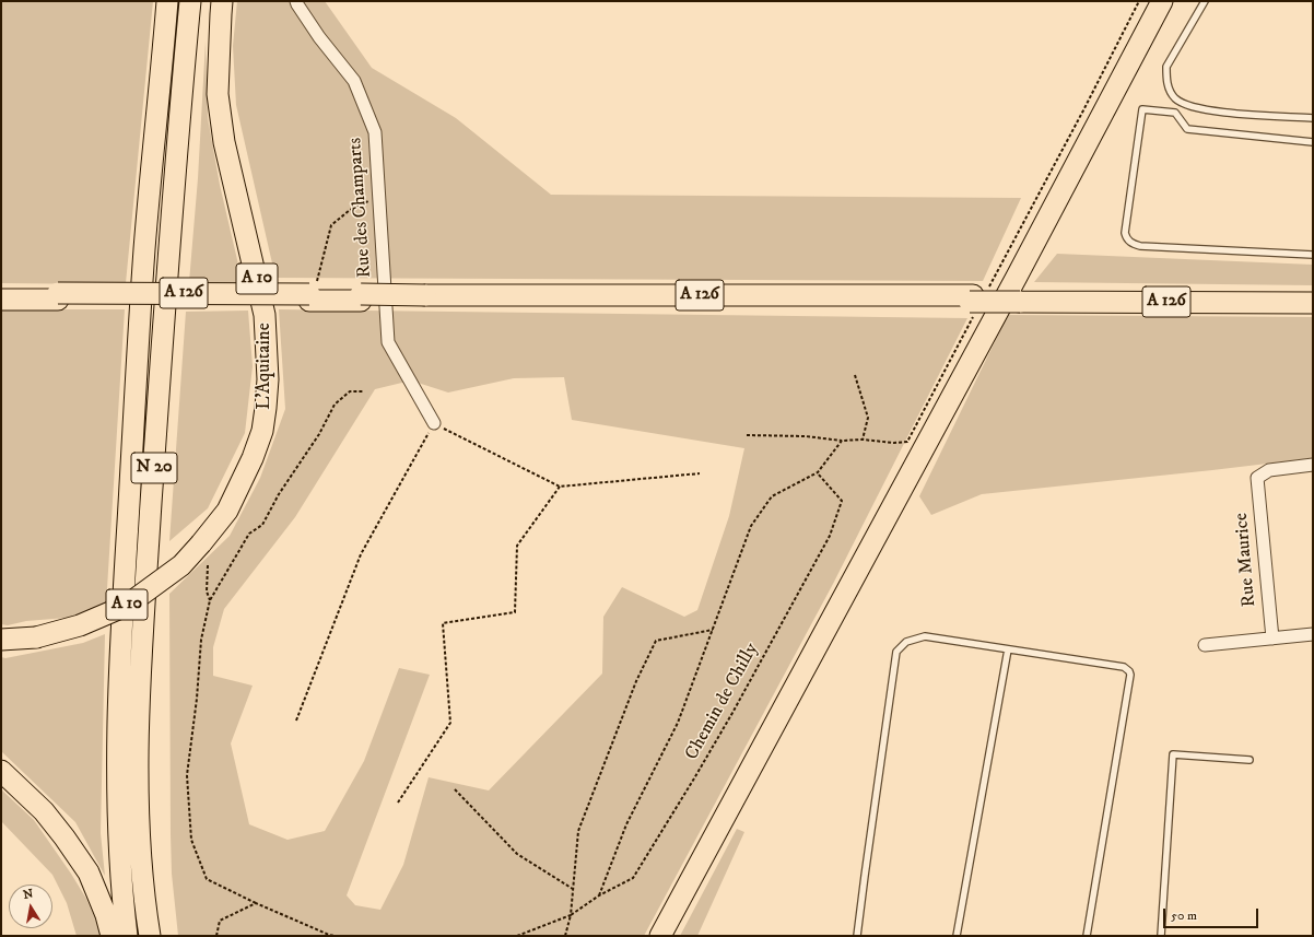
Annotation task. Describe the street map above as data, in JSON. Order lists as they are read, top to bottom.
{
  "streets": {
    "highway": [
      "A 10",
      "A 126",
      "L'Aquitaine",
      "N 20"
    ],
    "street": ["Rue des Champarts", "Rue Maurice"],
    "path": ["Chemin de Chilly"]
  },
  "scale_bar": "50 m",
  "north": "top"
}
